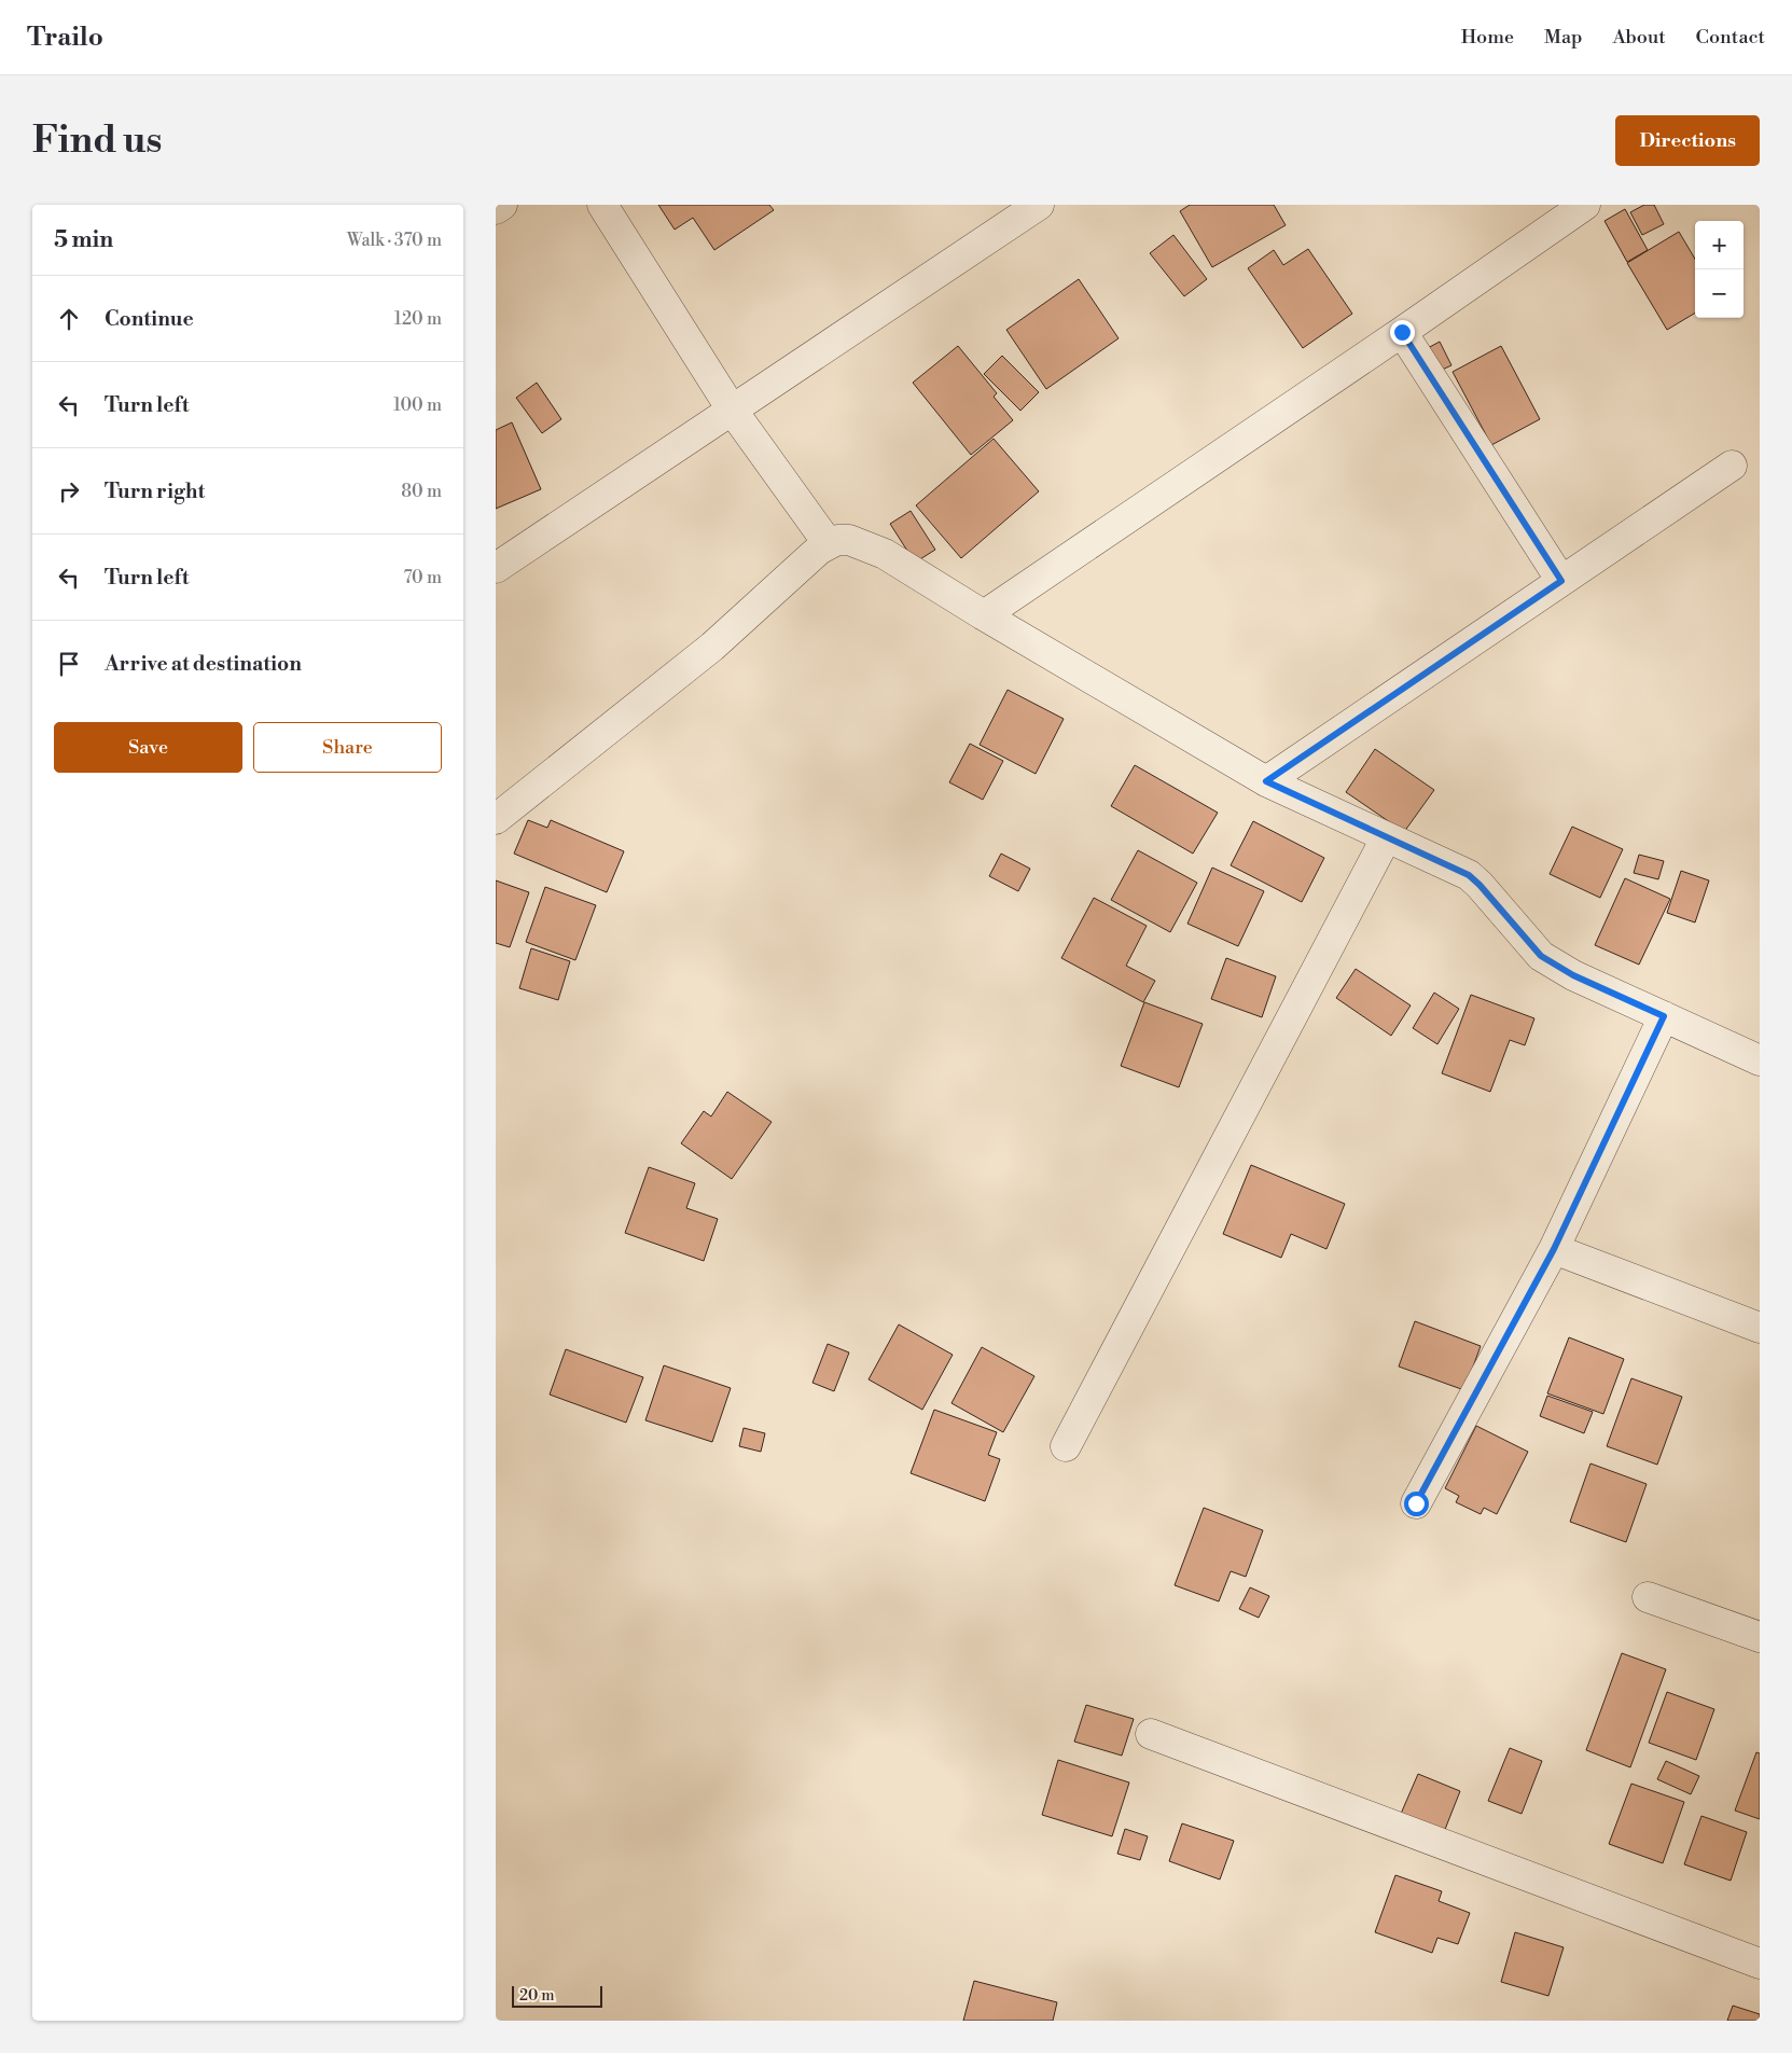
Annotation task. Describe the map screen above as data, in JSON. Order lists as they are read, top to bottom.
{
  "scale_bar": "20 m",
  "page": {
    "header": "Trailo",
    "nav": [
      "Home",
      "Map",
      "About",
      "Contact"
    ],
    "buttons": [
      "Directions",
      ["Save", "Share"]
    ],
    "title": "Find us",
    "heading": ["5 min", "Walk · 370 m"],
    "map_buttons": ["+", "−"],
    "list": [
      ["Continue", "120 m"],
      ["Turn left", "100 m"],
      ["Turn right", "80 m"],
      ["Turn left", "70 m"],
      "Arrive at destination"
    ],
    "scale": "20 m"
  }
}
